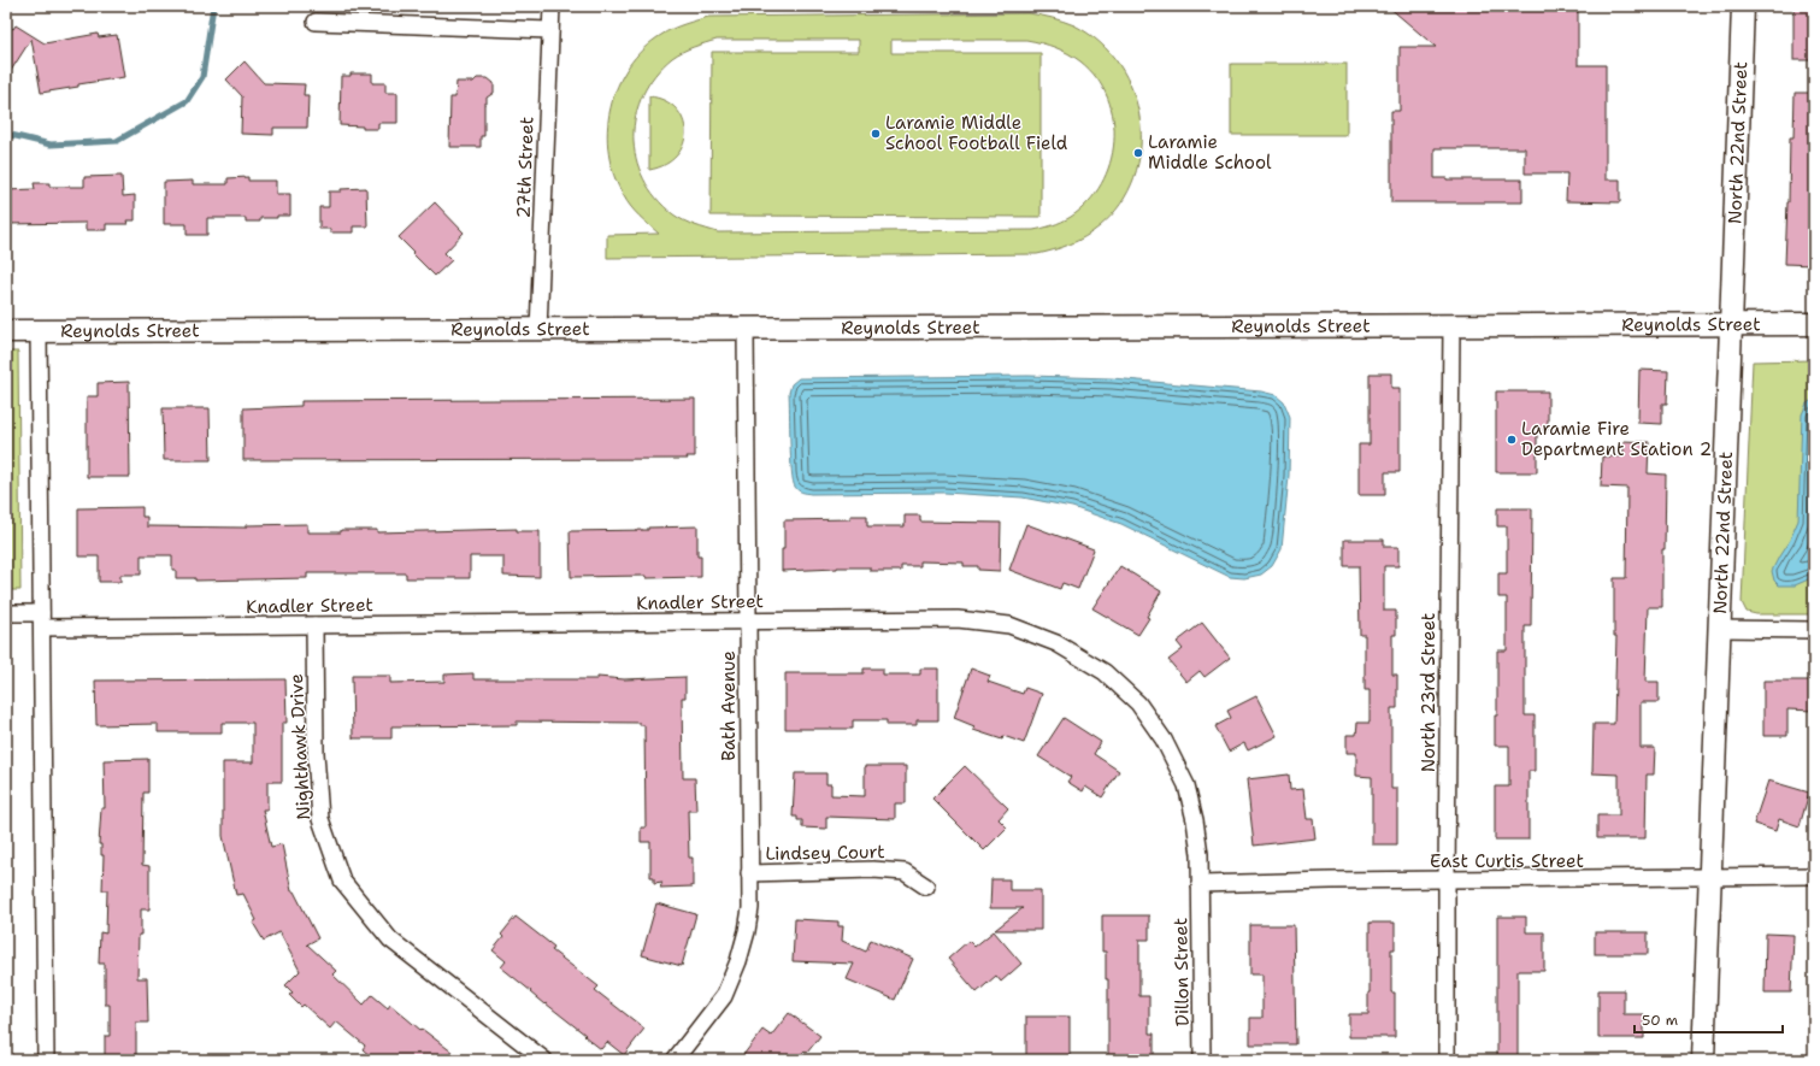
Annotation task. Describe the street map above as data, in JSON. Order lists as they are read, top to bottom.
{
  "streets": {
    "main road": ["North 22nd Street", "Reynolds Street"],
    "street": [
      "27th Street",
      "Knadler Street",
      "North 23rd Street",
      "Bath Avenue",
      "Nighthawk Drive",
      "Lindsey Court",
      "East Curtis Street",
      "Dillon Street"
    ]
  },
  "crossings": [
    ["North 22nd Street", "Reynolds Street"],
    ["North 22nd Street", "East Curtis Street"],
    ["27th Street", "Reynolds Street"],
    ["Reynolds Street", "North 23rd Street"],
    ["Reynolds Street", "Bath Avenue"],
    ["Knadler Street", "Bath Avenue"],
    ["Knadler Street", "Nighthawk Drive"],
    ["Knadler Street", "East Curtis Street"],
    ["Knadler Street", "Dillon Street"],
    ["North 23rd Street", "East Curtis Street"],
    ["Bath Avenue", "Lindsey Court"],
    ["East Curtis Street", "Dillon Street"]
  ],
  "places": ["Laramie Middle School Football Field", "Laramie Middle School", "Laramie Fire Department Station 2"],
  "scale_bar": "50 m"
}
